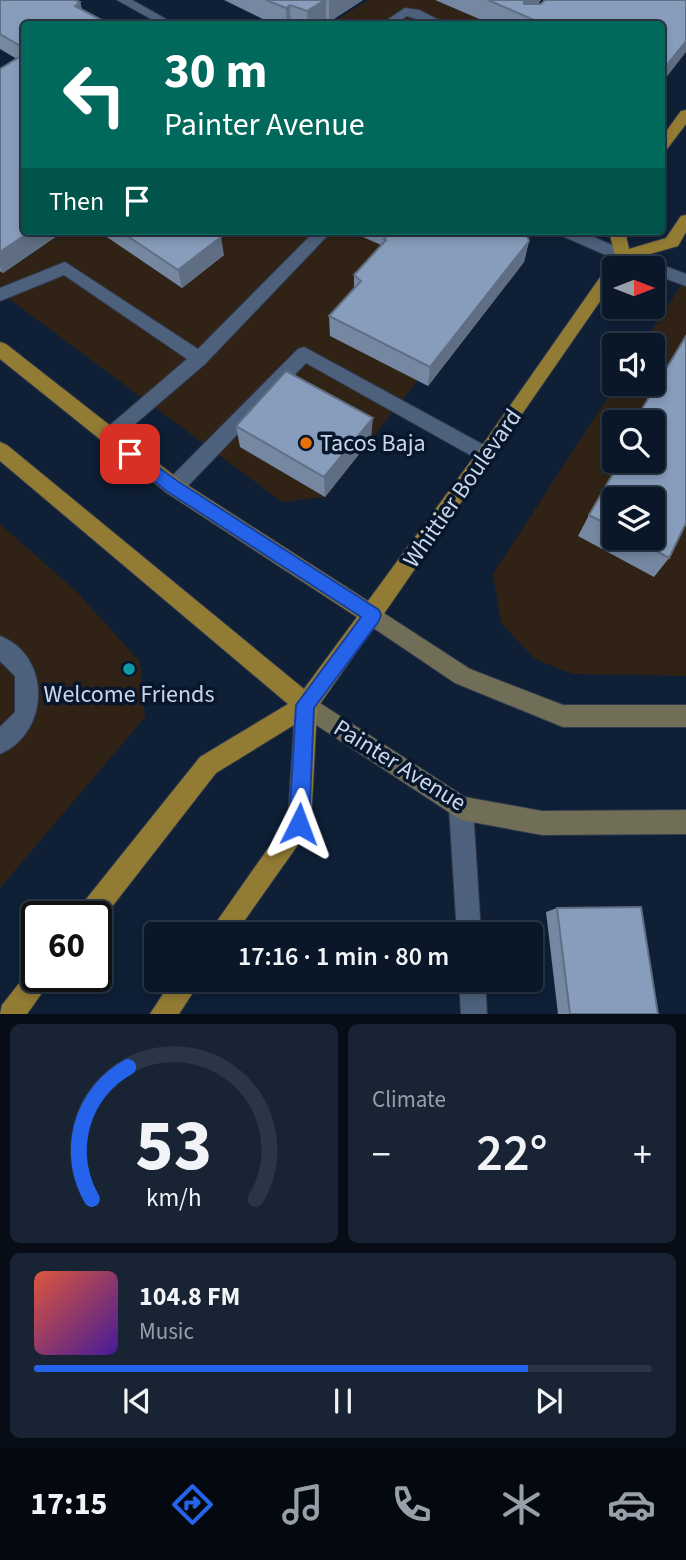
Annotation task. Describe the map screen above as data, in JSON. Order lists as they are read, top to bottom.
{
  "streets": {
    "main road": ["Whittier Boulevard", "Painter Avenue"]
  },
  "crossings": [
    ["Whittier Boulevard", "Painter Avenue"]
  ],
  "places": ["Tacos Baja", "Welcome Friends"],
  "north": "right",
  "page": {
    "turn": ["30 m", "Painter Avenue"],
    "then": "Then",
    "limit": "60",
    "trip": "17:16 · 1 min · 80 m",
    "tile": "Climate",
    "heat": ["−", "22°", "+"],
    "song": ["104.8 FM", "Music"],
    "tabs": "17:15",
    "gauge": ["53", "km/h"]
  }
}
